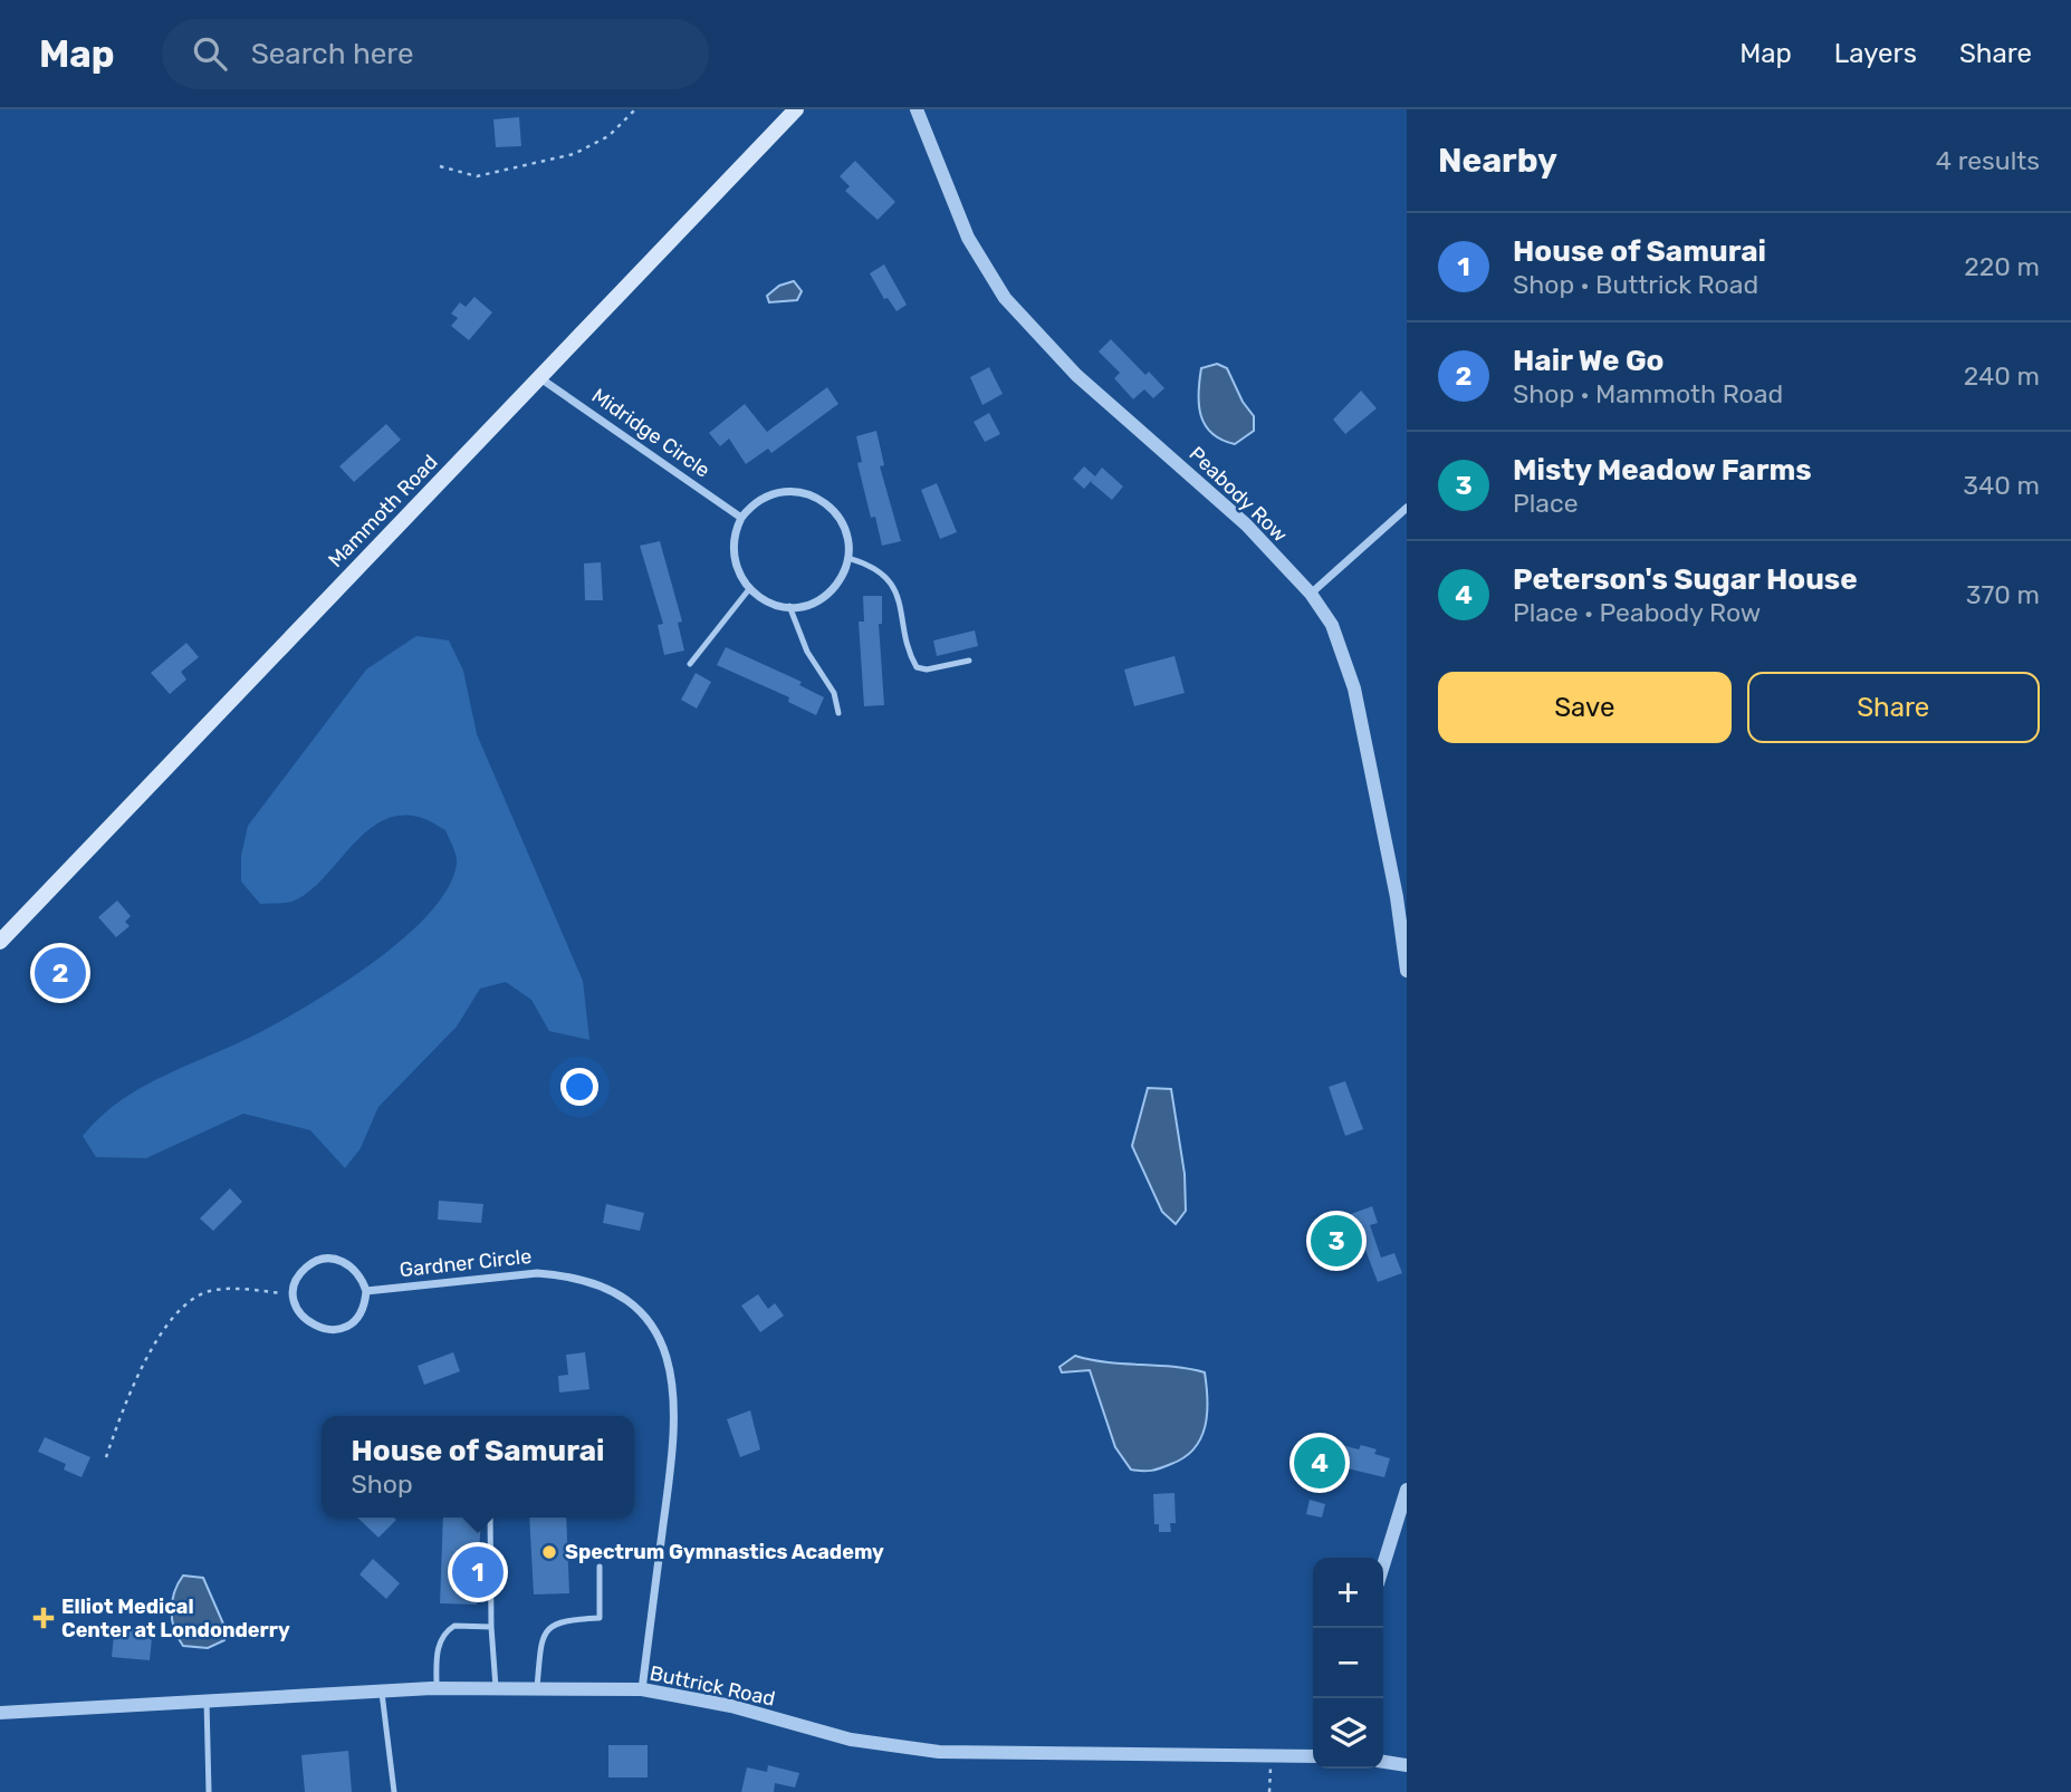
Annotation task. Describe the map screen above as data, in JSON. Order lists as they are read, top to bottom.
{
  "streets": {
    "main road": ["Mammoth Road"],
    "street": [
      "Midridge Circle",
      "Peabody Row",
      "Gardner Circle",
      "Buttrick Road"
    ]
  },
  "crossings": [
    ["Midridge Circle", "Mammoth Road"],
    ["Gardner Circle", "Buttrick Road"]
  ],
  "places": {
    "other": ["Spectrum Gymnastics Academy"],
    "health": ["Elliot Medical Center at Londonderry"]
  },
  "page": {
    "header": "Map",
    "search": "Search here",
    "nav": ["Map", "Layers", "Share"],
    "heading": ["Nearby", "4 results"],
    "list": [
      {
        "mark": "1",
        "name": "House of Samurai",
        "note": "Shop · Buttrick Road",
        "value": "220 m"
      },
      {
        "mark": "2",
        "name": "Hair We Go",
        "note": "Shop · Mammoth Road",
        "value": "240 m"
      },
      {
        "mark": "3",
        "name": "Misty Meadow Farms",
        "note": "Place",
        "value": "340 m"
      },
      {
        "mark": "4",
        "name": "Peterson's Sugar House",
        "note": "Place · Peabody Row",
        "value": "370 m"
      }
    ],
    "buttons": ["Save", "Share"],
    "pins": [
      "2",
      "3",
      "4",
      "1"
    ],
    "popup": ["House of Samurai", "Shop"],
    "map_buttons": ["+", "−"]
  }
}
